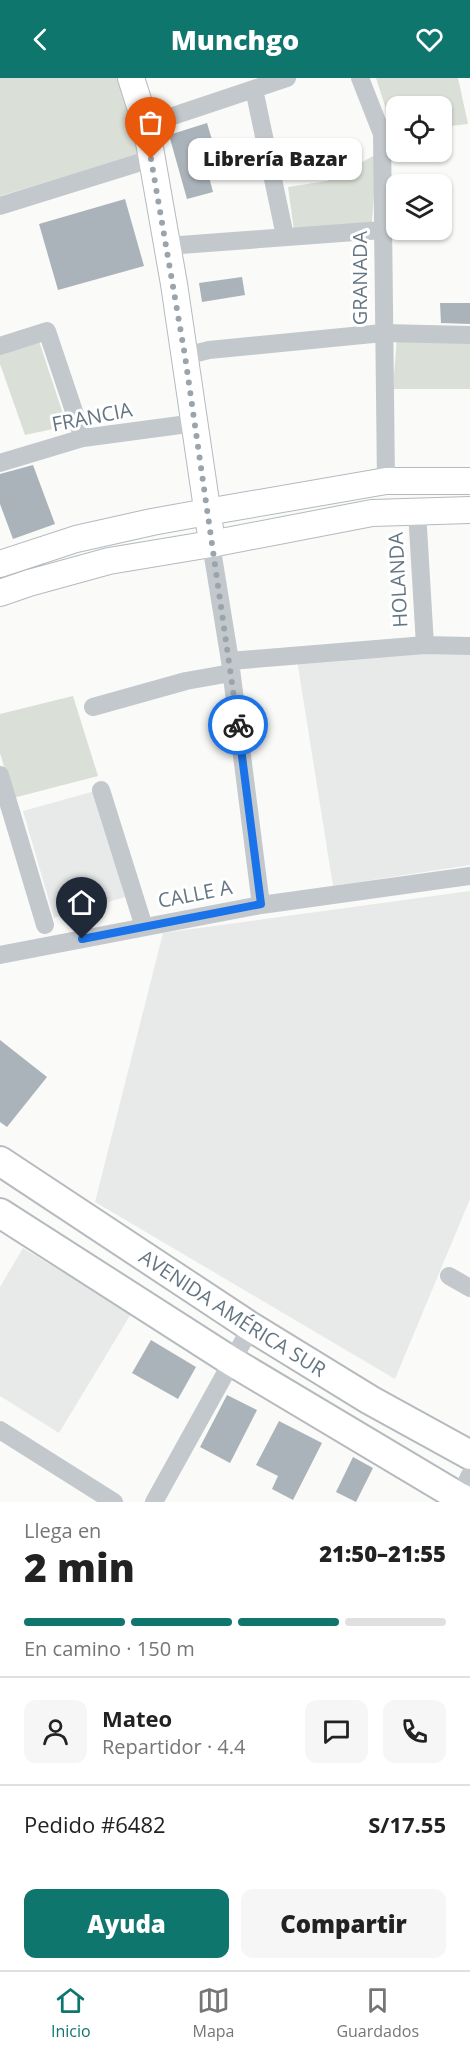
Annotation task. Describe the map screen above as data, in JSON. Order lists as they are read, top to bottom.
{
  "streets": {
    "main road": ["AVENIDA AMÉRICA SUR"],
    "street": [
      "GRANADA",
      "FRANCIA",
      "HOLANDA",
      "CALLE A"
    ]
  },
  "places": ["Librería Bazar"],
  "page": {
    "header": "Munchgo",
    "bubble": "Librería Bazar",
    "heading": ["2 min", "Llega en", "21:50–21:55"],
    "panel": [
      "Mateo",
      "Repartidor · 4.4",
      "Pedido #6482",
      "S/17.55"
    ],
    "bar": "En camino · 150 m",
    "buttons": ["Ayuda", "Compartir"],
    "tabs": ["Inicio", "Mapa", "Guardados"]
  }
}
